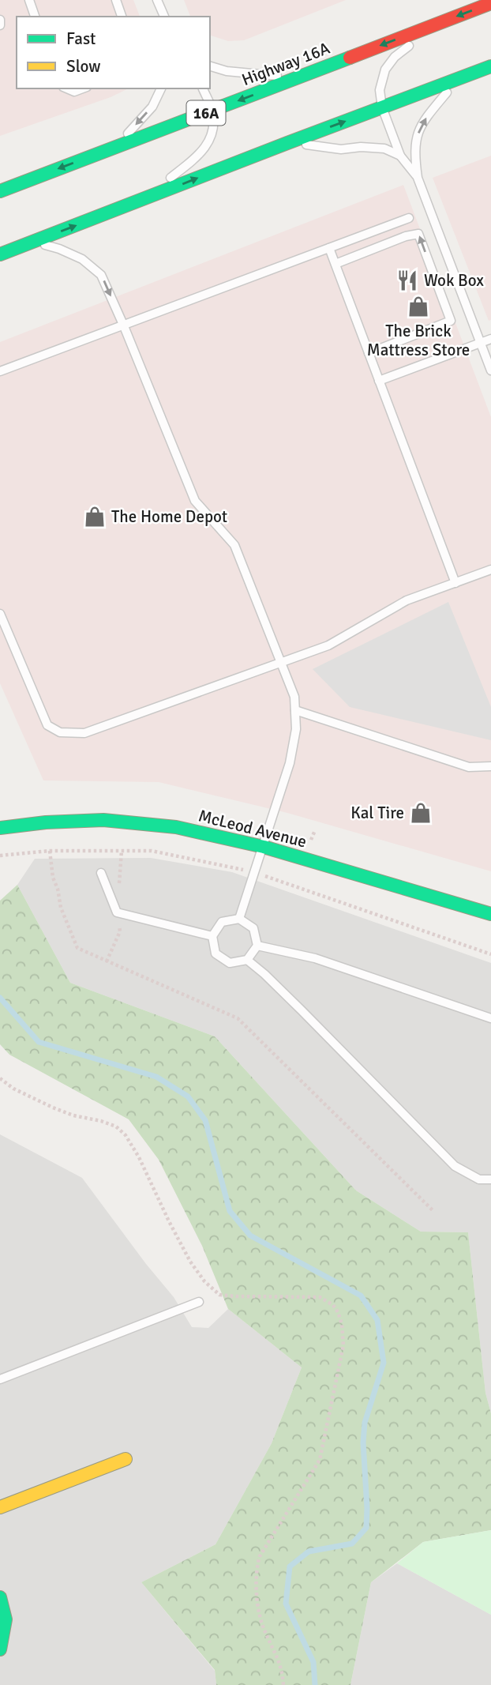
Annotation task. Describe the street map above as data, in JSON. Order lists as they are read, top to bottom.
{
  "streets": {
    "main road": ["Highway 16A", "16A", "McLeod Avenue"]
  },
  "places": {
    "restaurant": ["Wok Box"],
    "shop": ["The Brick Mattress Store", "The Home Depot", "Kal Tire"]
  },
  "legend": ["Fast", "Slow"]
}
